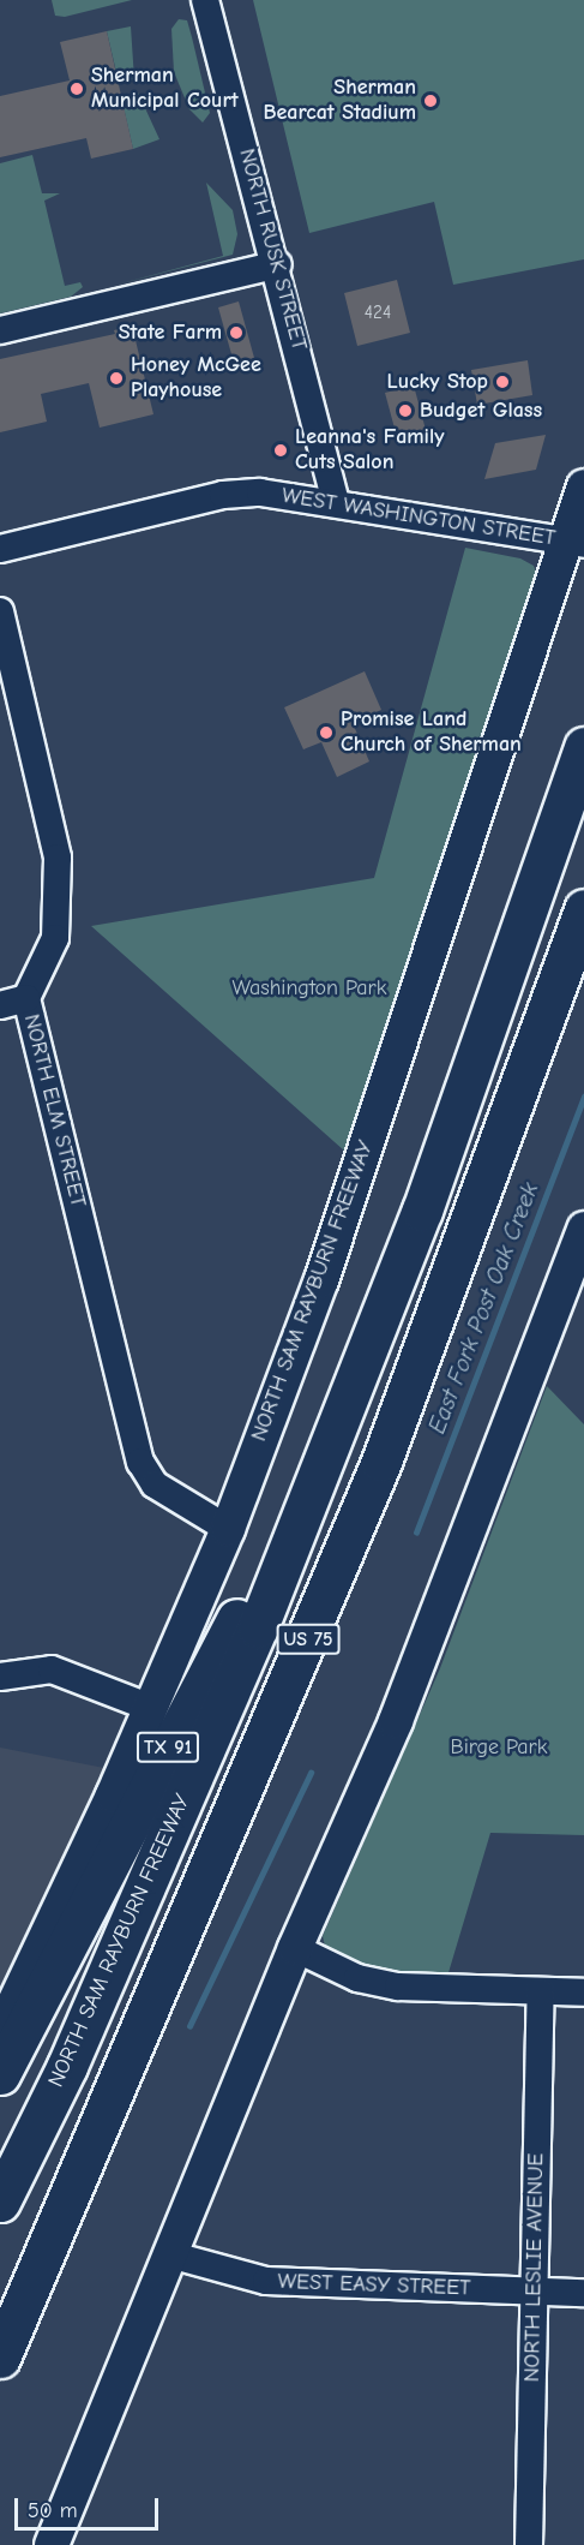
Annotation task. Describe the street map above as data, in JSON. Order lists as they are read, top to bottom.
{
  "streets": {
    "highway": ["NORTH SAM RAYBURN FREEWAY", "US 75", "TX 91"],
    "street": [
      "NORTH RUSK STREET",
      "WEST WASHINGTON STREET",
      "NORTH ELM STREET",
      "NORTH LESLIE AVENUE",
      "WEST EASY STREET"
    ]
  },
  "crossings": [
    ["NORTH RUSK STREET", "WEST WASHINGTON STREET"],
    ["WEST WASHINGTON STREET", "NORTH SAM RAYBURN FREEWAY"],
    ["NORTH ELM STREET", "NORTH SAM RAYBURN FREEWAY"],
    ["NORTH SAM RAYBURN FREEWAY", "TX 91"],
    ["NORTH LESLIE AVENUE", "WEST EASY STREET"]
  ],
  "water": ["East Fork Post Oak Creek"],
  "parks": ["Washington Park", "Birge Park"],
  "places": [
    "Sherman Municipal Court",
    "Sherman Bearcat Stadium",
    "State Farm",
    "Honey McGee Playhouse",
    "Lucky Stop",
    "Budget Glass",
    "Leanna's Family Cuts Salon",
    "Promise Land Church of Sherman"
  ],
  "house_numbers": ["424"],
  "scale_bar": "50 m"
}
